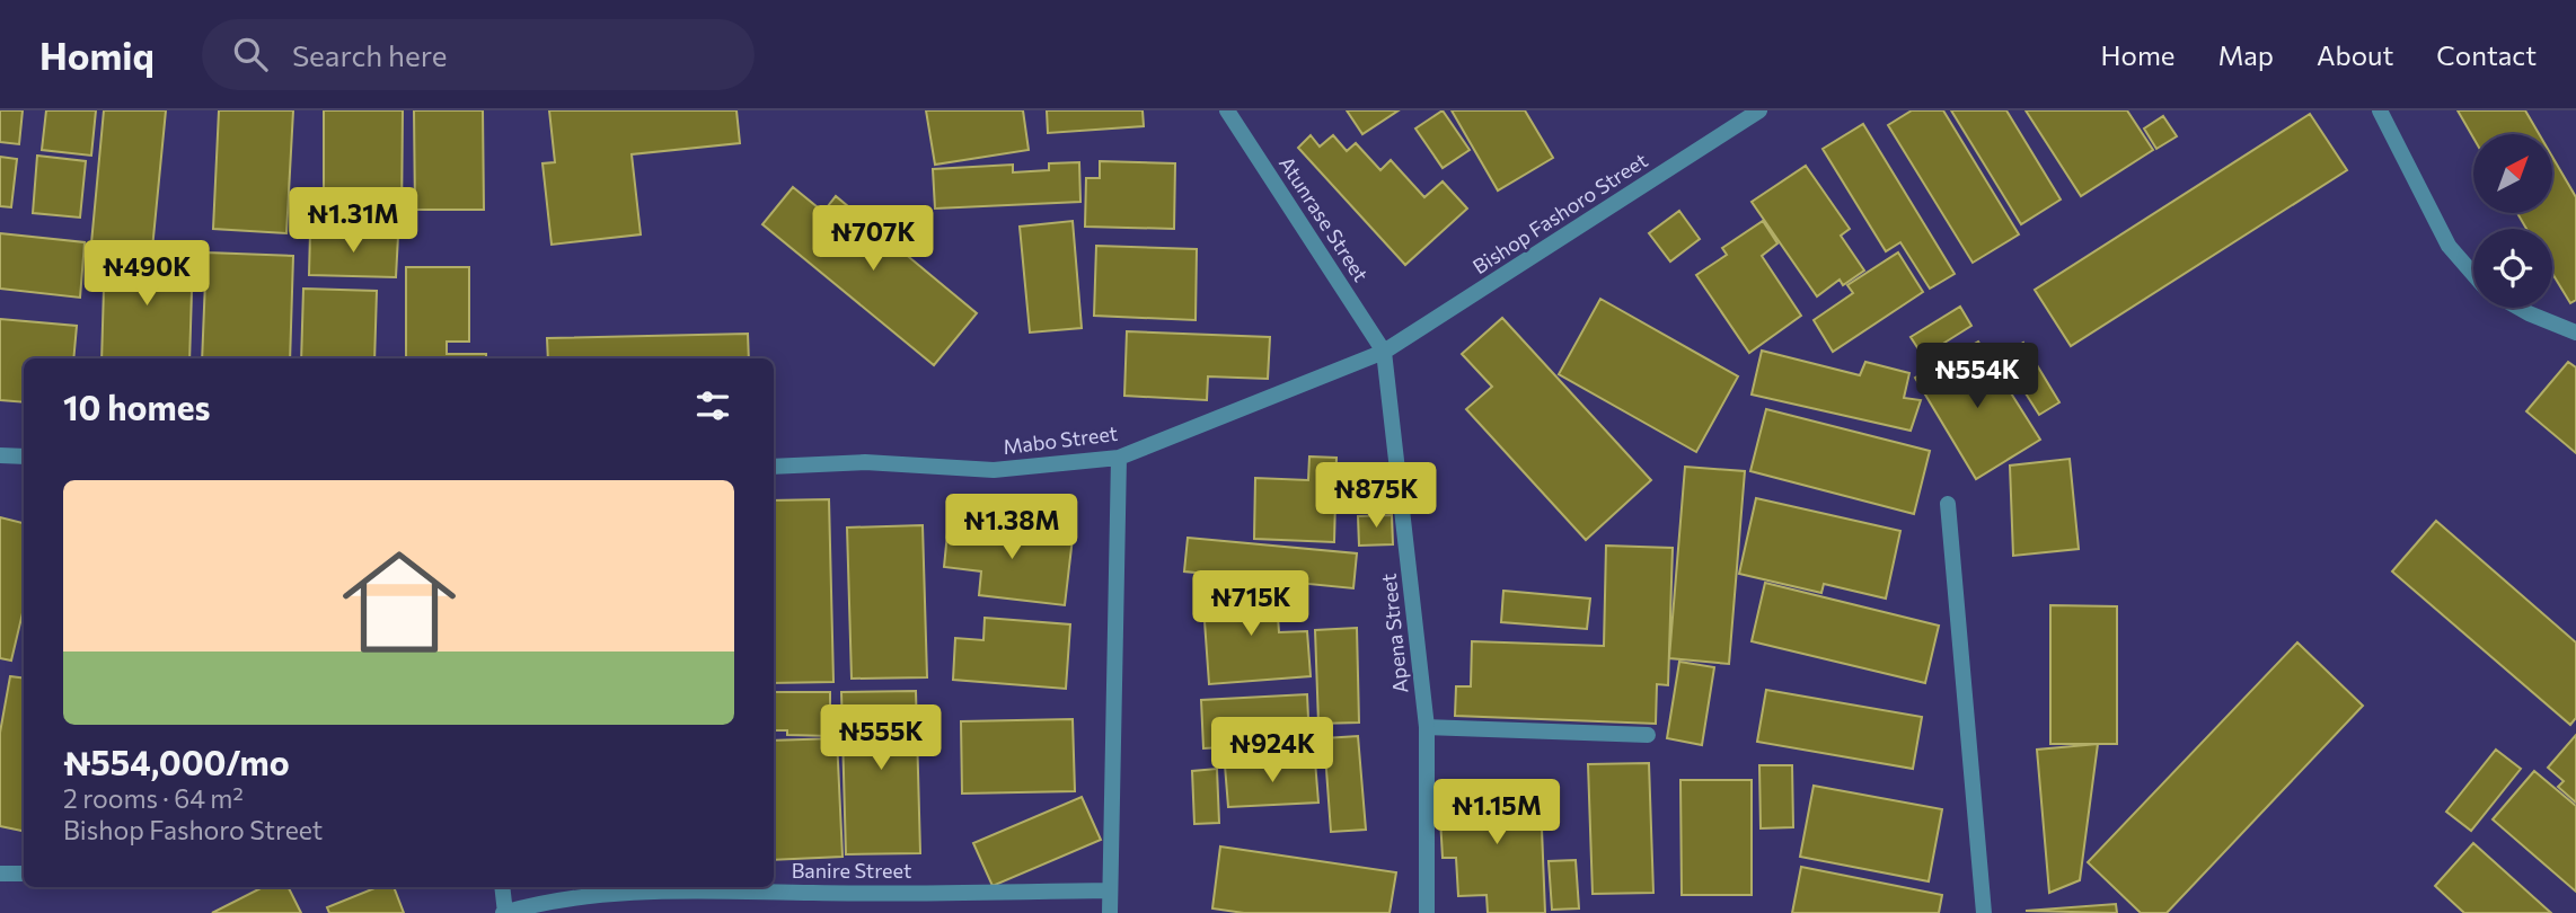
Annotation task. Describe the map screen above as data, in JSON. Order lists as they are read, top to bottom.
{
  "streets": {
    "street": [
      "Bishop Fashoro Street",
      "Atunrase Street",
      "Mabo Street",
      "Apena Street",
      "Banire Street"
    ]
  },
  "crossings": [
    ["Bishop Fashoro Street", "Atunrase Street"],
    ["Bishop Fashoro Street", "Mabo Street"],
    ["Bishop Fashoro Street", "Apena Street"],
    ["Atunrase Street", "Mabo Street"],
    ["Atunrase Street", "Apena Street"],
    ["Mabo Street", "Apena Street"]
  ],
  "north": "top right",
  "page": {
    "header": "Homiq",
    "search": "Search here",
    "nav": [
      "Home",
      "Map",
      "About",
      "Contact"
    ],
    "price": [
      "₦1.31M",
      "₦707K",
      "₦490K",
      "₦554K",
      "₦875K",
      "₦1.38M",
      "₦715K",
      "₦555K",
      "₦924K",
      "₦1.15M"
    ],
    "heading": "10 homes",
    "list": [
      {
        "name": "₦554,000/mo",
        "note": "2 rooms · 64 m² · Bishop Fashoro Street"
      }
    ]
  }
}
